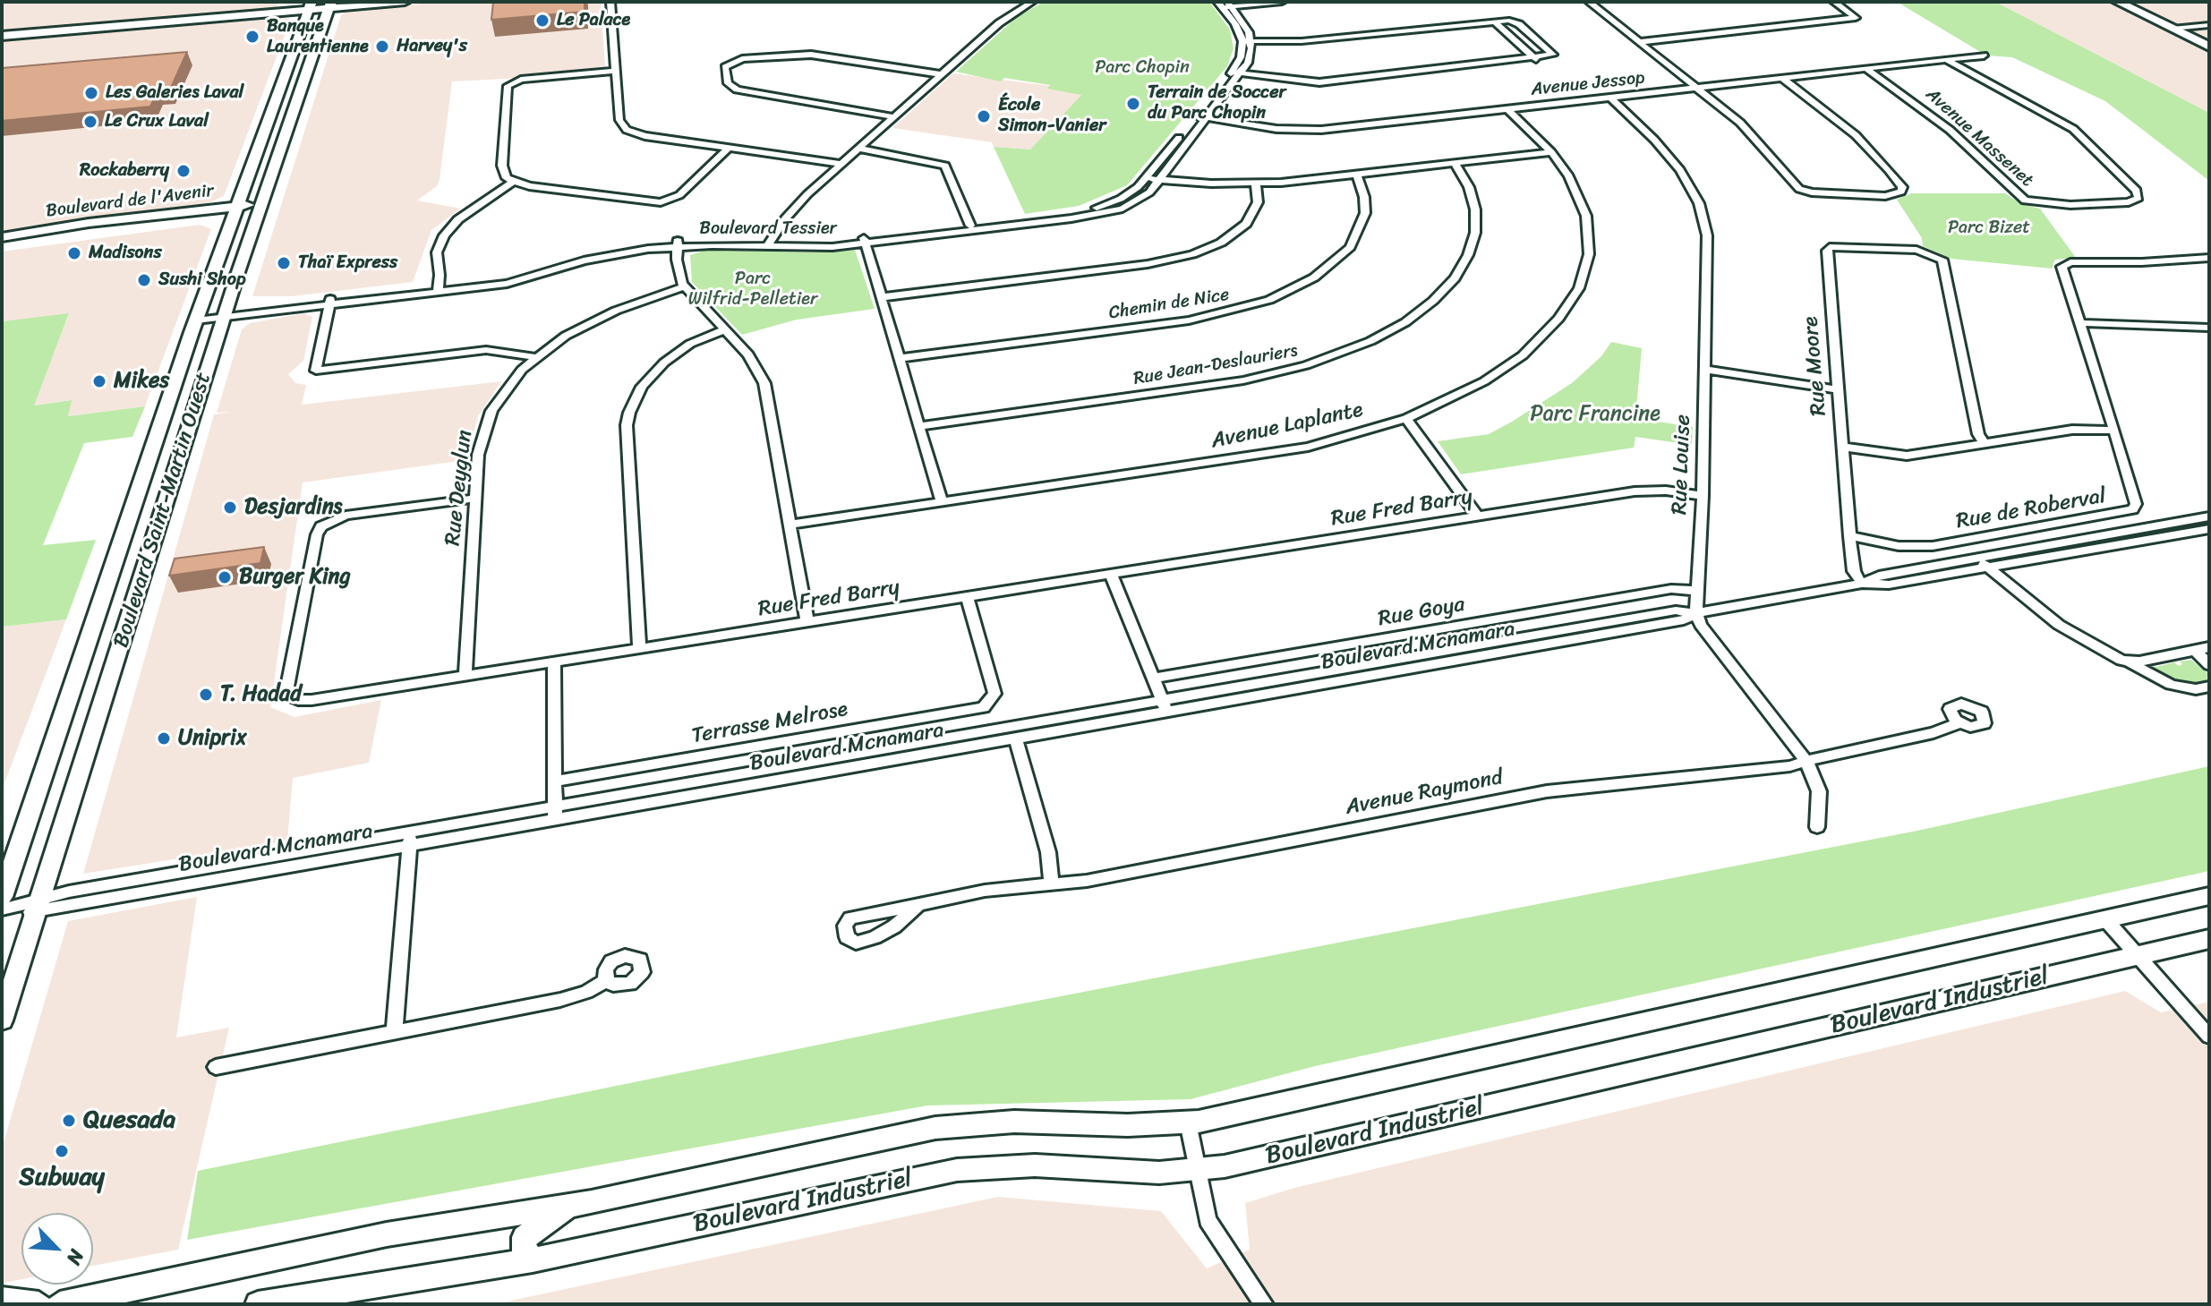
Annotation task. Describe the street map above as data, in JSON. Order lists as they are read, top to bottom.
{
  "streets": {
    "street": [
      "Avenue Jessop",
      "Avenue Massenet",
      "Boulevard de l'Avenir",
      "Boulevard Tessier",
      "Chemin de Nice",
      "Rue Jean-Deslauriers",
      "Rue Moore",
      "Avenue Laplante",
      "Rue Louise",
      "Rue Deyglun",
      "Rue Fred Barry",
      "Rue de Roberval",
      "Boulevard Saint-Martin Ouest",
      "Rue Goya",
      "Boulevard Mcnamara",
      "Terrasse Melrose",
      "Avenue Raymond",
      "Boulevard Industriel"
    ]
  },
  "crossings": [
    ["Avenue Jessop", "Avenue Massenet"],
    ["Avenue Jessop", "Boulevard Tessier"],
    ["Avenue Jessop", "Avenue Laplante"],
    ["Avenue Jessop", "Rue Louise"],
    ["Boulevard de l'Avenir", "Boulevard Saint-Martin Ouest"],
    ["Boulevard Tessier", "Boulevard Saint-Martin Ouest"],
    ["Rue Moore", "Rue de Roberval"],
    ["Rue Moore", "Boulevard Mcnamara"],
    ["Rue Louise", "Rue Fred Barry"],
    ["Rue Louise", "Rue Goya"],
    ["Rue Louise", "Boulevard Mcnamara"],
    ["Rue Deyglun", "Rue Fred Barry"],
    ["Rue Fred Barry", "Terrasse Melrose"],
    ["Boulevard Saint-Martin Ouest", "Boulevard Mcnamara"]
  ],
  "parks": [
    "Parc Chopin",
    "Parc Bizet",
    "Parc Wilfrid-Pelletier",
    "Parc Francine"
  ],
  "places": [
    "Le Palace",
    "Banque Laurentienne",
    "Harvey's",
    "Les Galeries Laval",
    "Terrain de Soccer du Parc Chopin",
    "École Simon-Vanier",
    "Le Crux Laval",
    "Rockaberry",
    "Madisons",
    "Thaï Express",
    "Sushi Shop",
    "Mikes",
    "Desjardins",
    "Burger King",
    "T. Hadad",
    "Uniprix",
    "Quesada",
    "Subway"
  ],
  "north": "bottom right"
}
